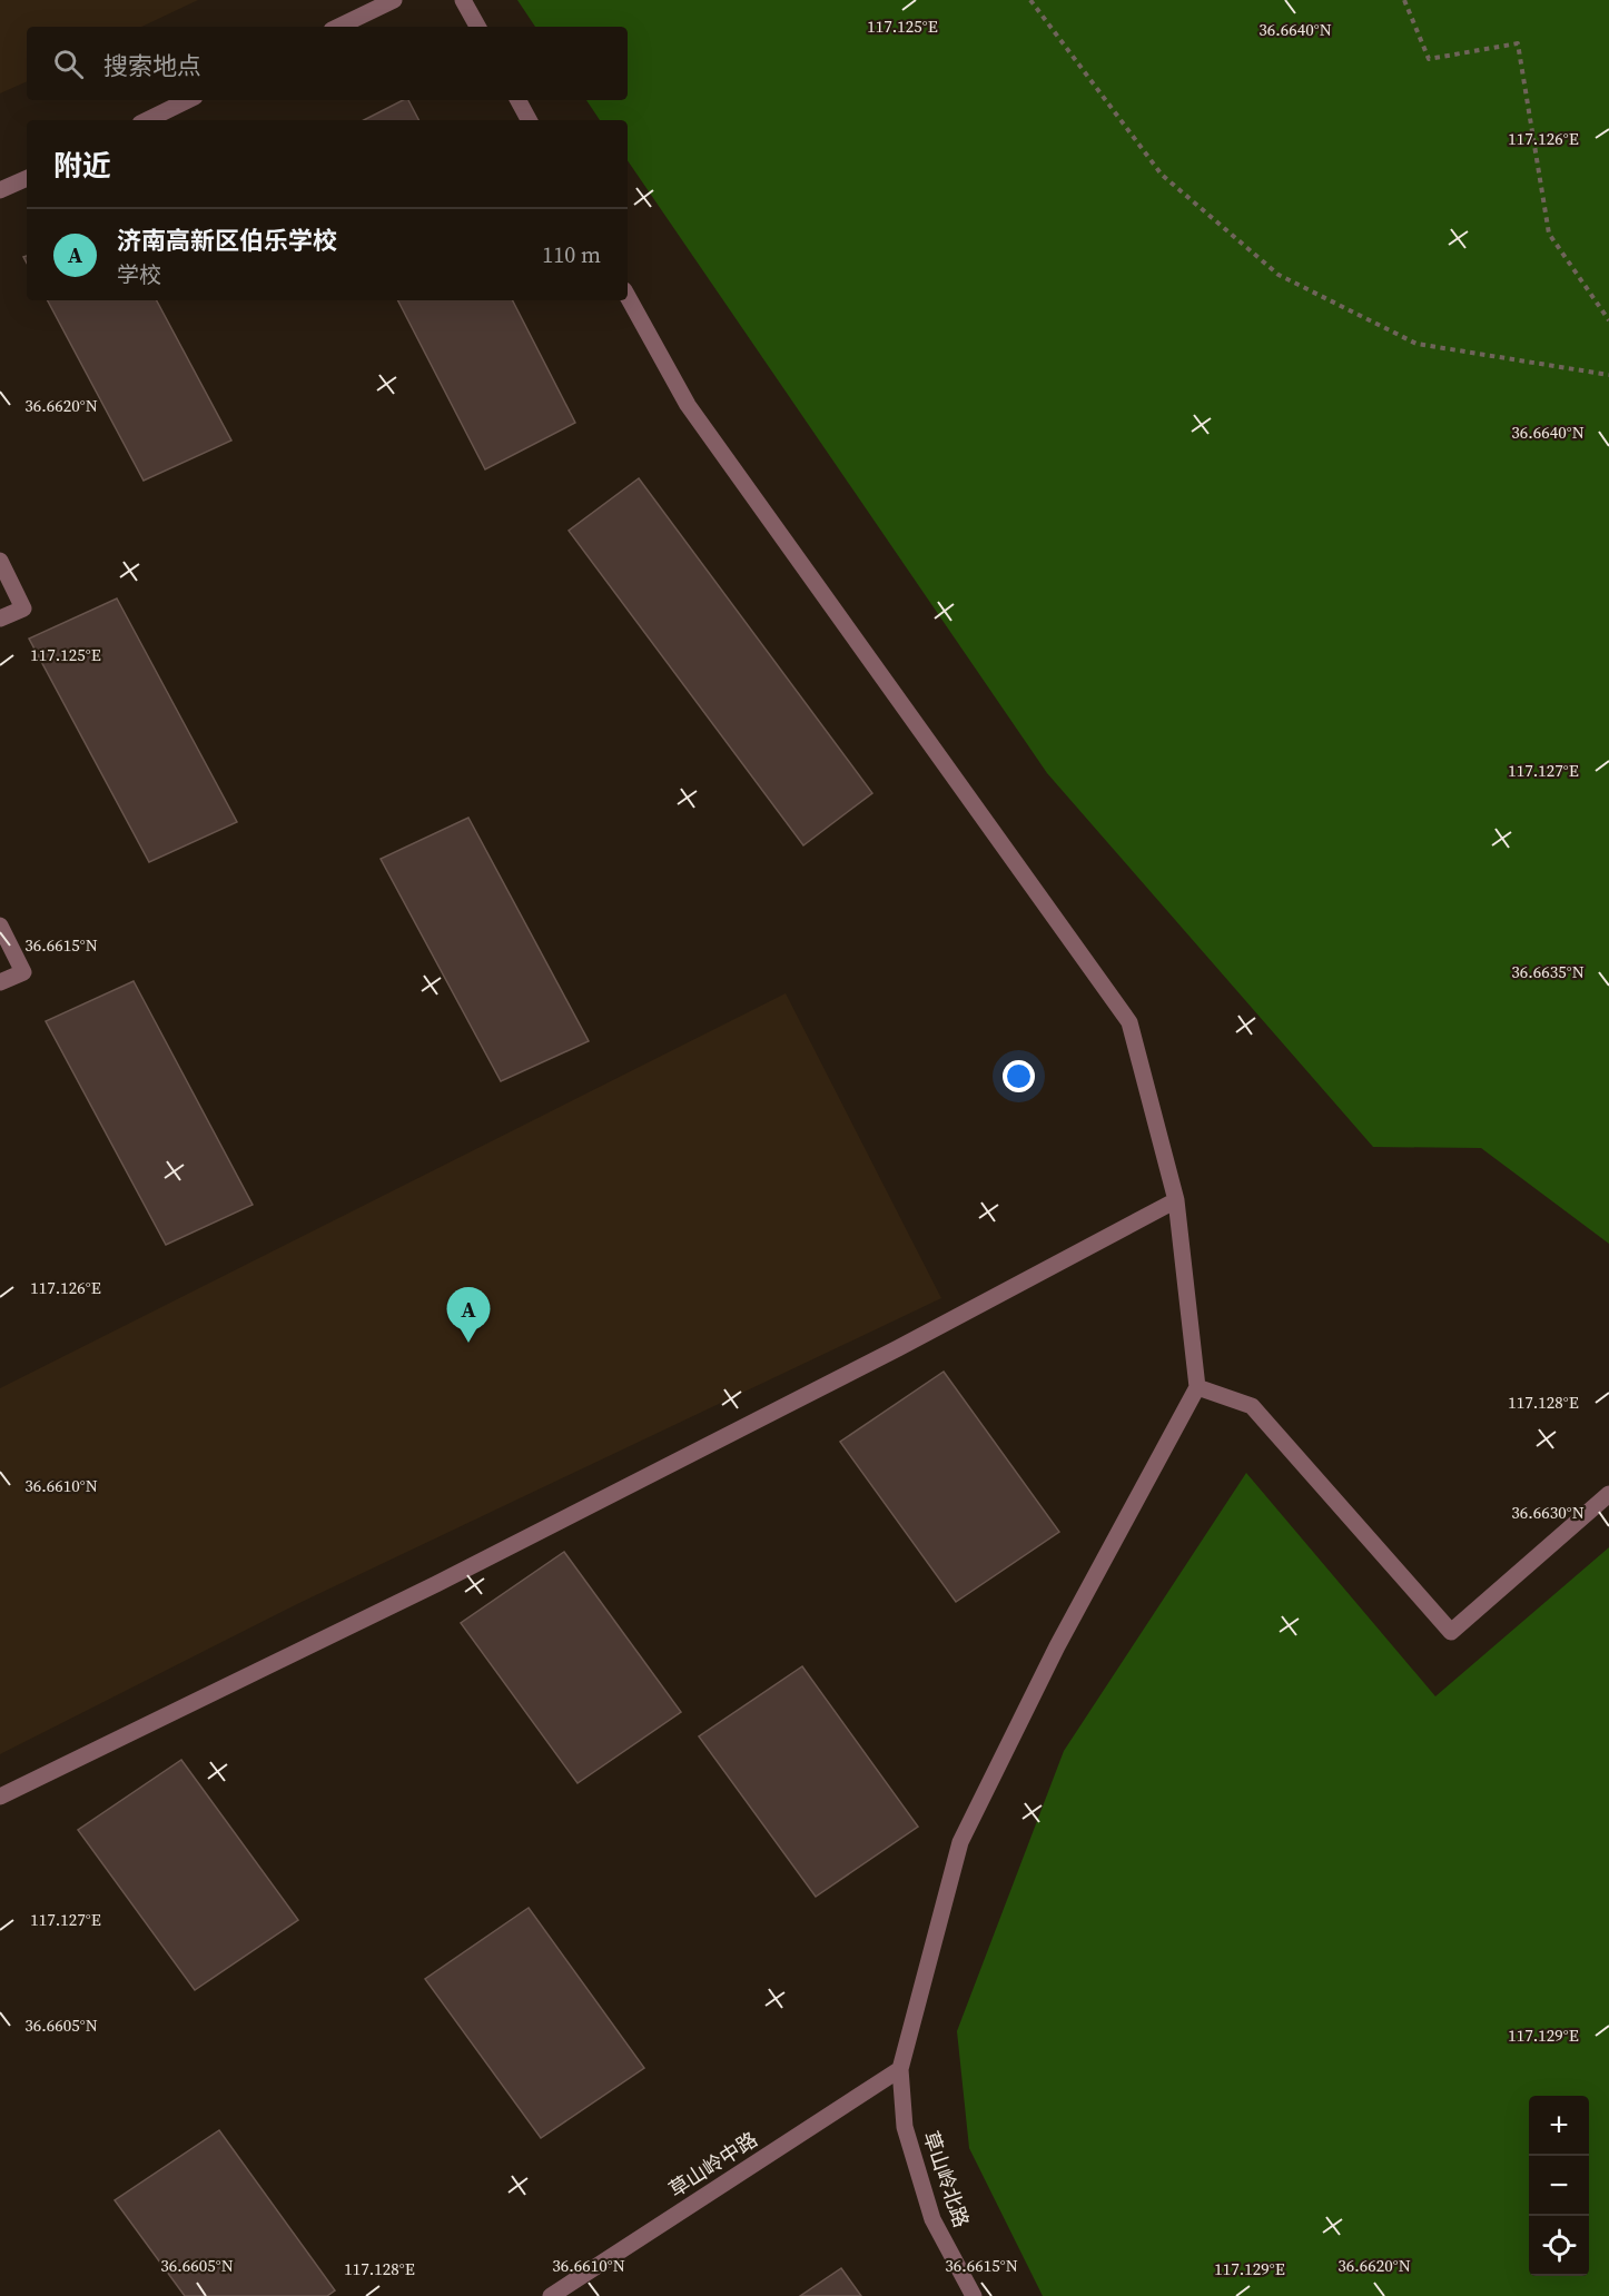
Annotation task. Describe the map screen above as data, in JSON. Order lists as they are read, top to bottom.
{
  "streets": {
    "street": ["草山岭中路", "草山岭北路"]
  },
  "crossings": [
    ["草山岭中路", "草山岭北路"]
  ],
  "page": {
    "search": "搜索地点",
    "heading": "附近",
    "list": [
      {
        "mark": "A",
        "name": "济南高新区伯乐学校",
        "note": "学校",
        "value": "110 m"
      }
    ],
    "pins": "A",
    "map_buttons": ["+", "−"]
  },
  "coordinates": [
    "117.125°E",
    "36.6640°N",
    "117.126°E",
    "36.6620°N",
    "117.127°E",
    "36.6615°N",
    "36.6635°N",
    "117.128°E",
    "36.6610°N",
    "36.6630°N",
    "36.6605°N",
    "117.129°E"
  ]
}
